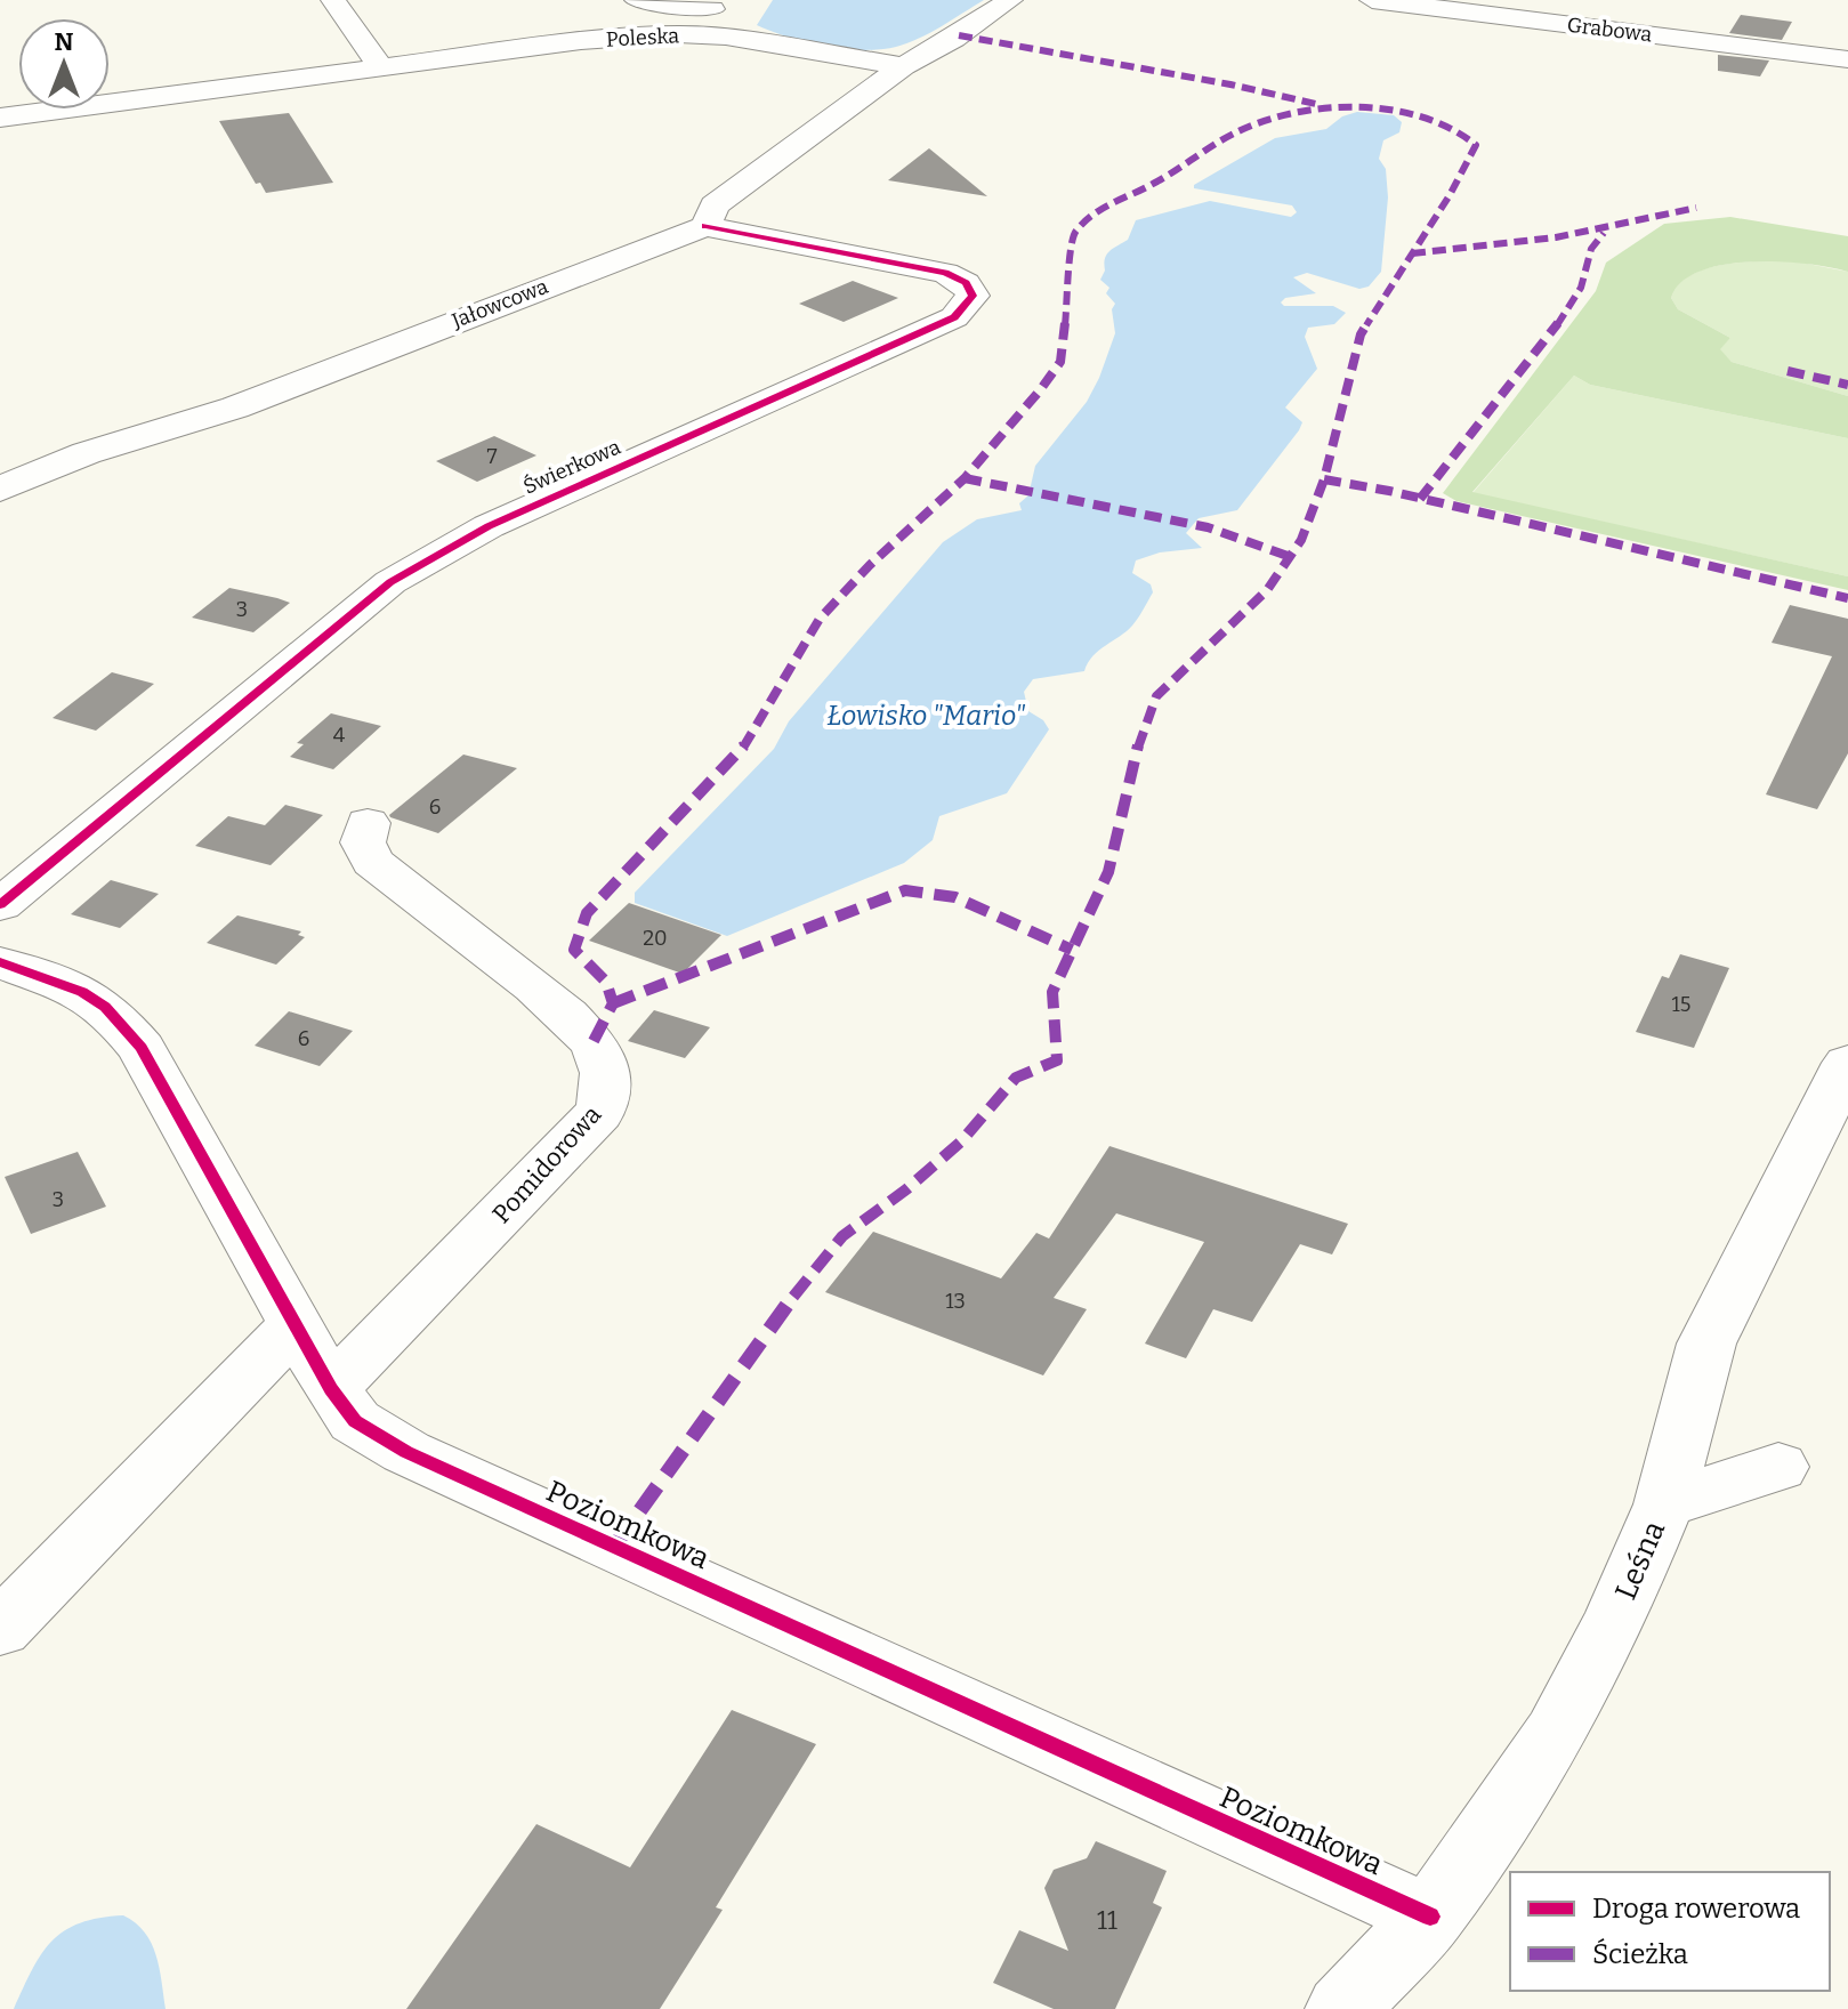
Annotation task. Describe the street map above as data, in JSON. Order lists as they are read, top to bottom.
{
  "streets": {
    "street": [
      "Grabowa",
      "Poleska",
      "Jałowcowa",
      "Świerkowa",
      "Pomidorowa",
      "Poziomkowa",
      "Leśna"
    ]
  },
  "crossings": [
    ["Poleska", "Jałowcowa"],
    ["Jałowcowa", "Świerkowa"],
    ["Pomidorowa", "Poziomkowa"],
    ["Poziomkowa", "Leśna"]
  ],
  "water": ["Łowisko \"Mario\""],
  "house_numbers": [
    "7",
    "3",
    "4",
    "6",
    "20",
    "15",
    "6",
    "3",
    "13",
    "11"
  ],
  "legend": ["Droga rowerowa", "Ścieżka"],
  "north": "top"
}
